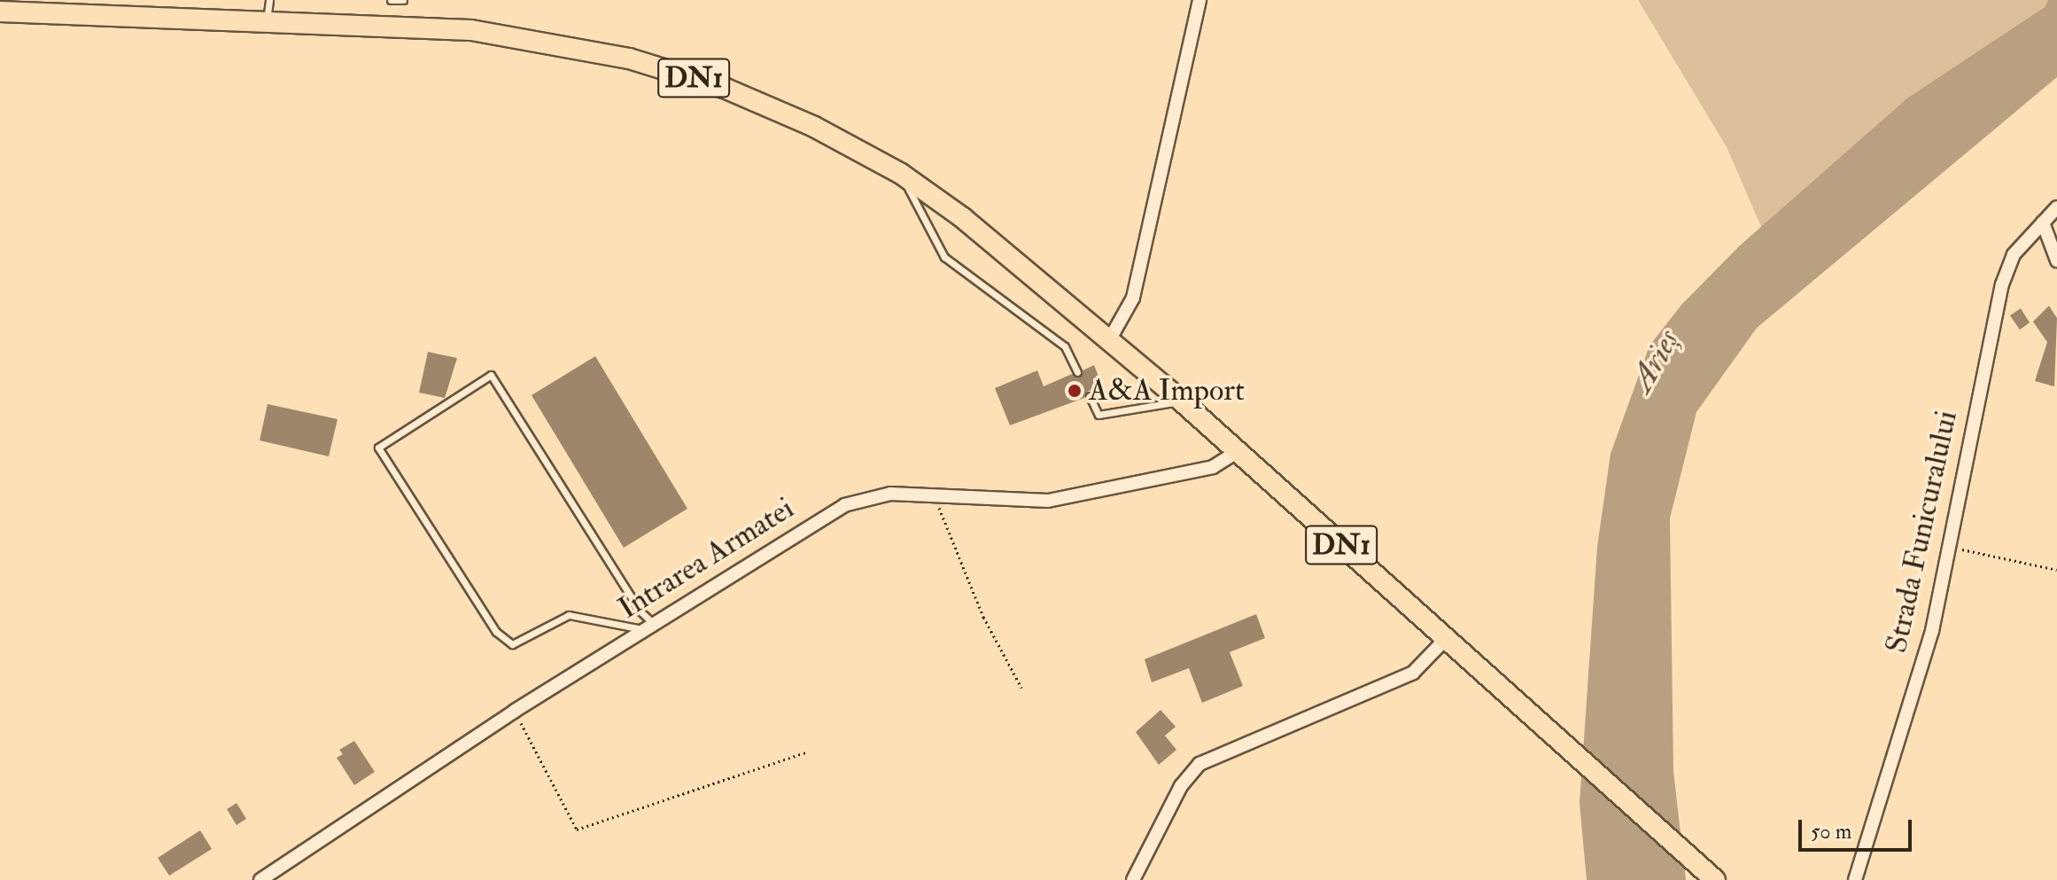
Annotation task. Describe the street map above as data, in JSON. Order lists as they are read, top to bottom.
{
  "streets": {
    "main road": ["DN1"],
    "street": ["Strada Funicuralului", "Intrarea Armatei"]
  },
  "crossings": [
    ["DN1", "Intrarea Armatei"]
  ],
  "water": ["Arieș"],
  "places": ["A&A Import"],
  "scale_bar": "50 m"
}
